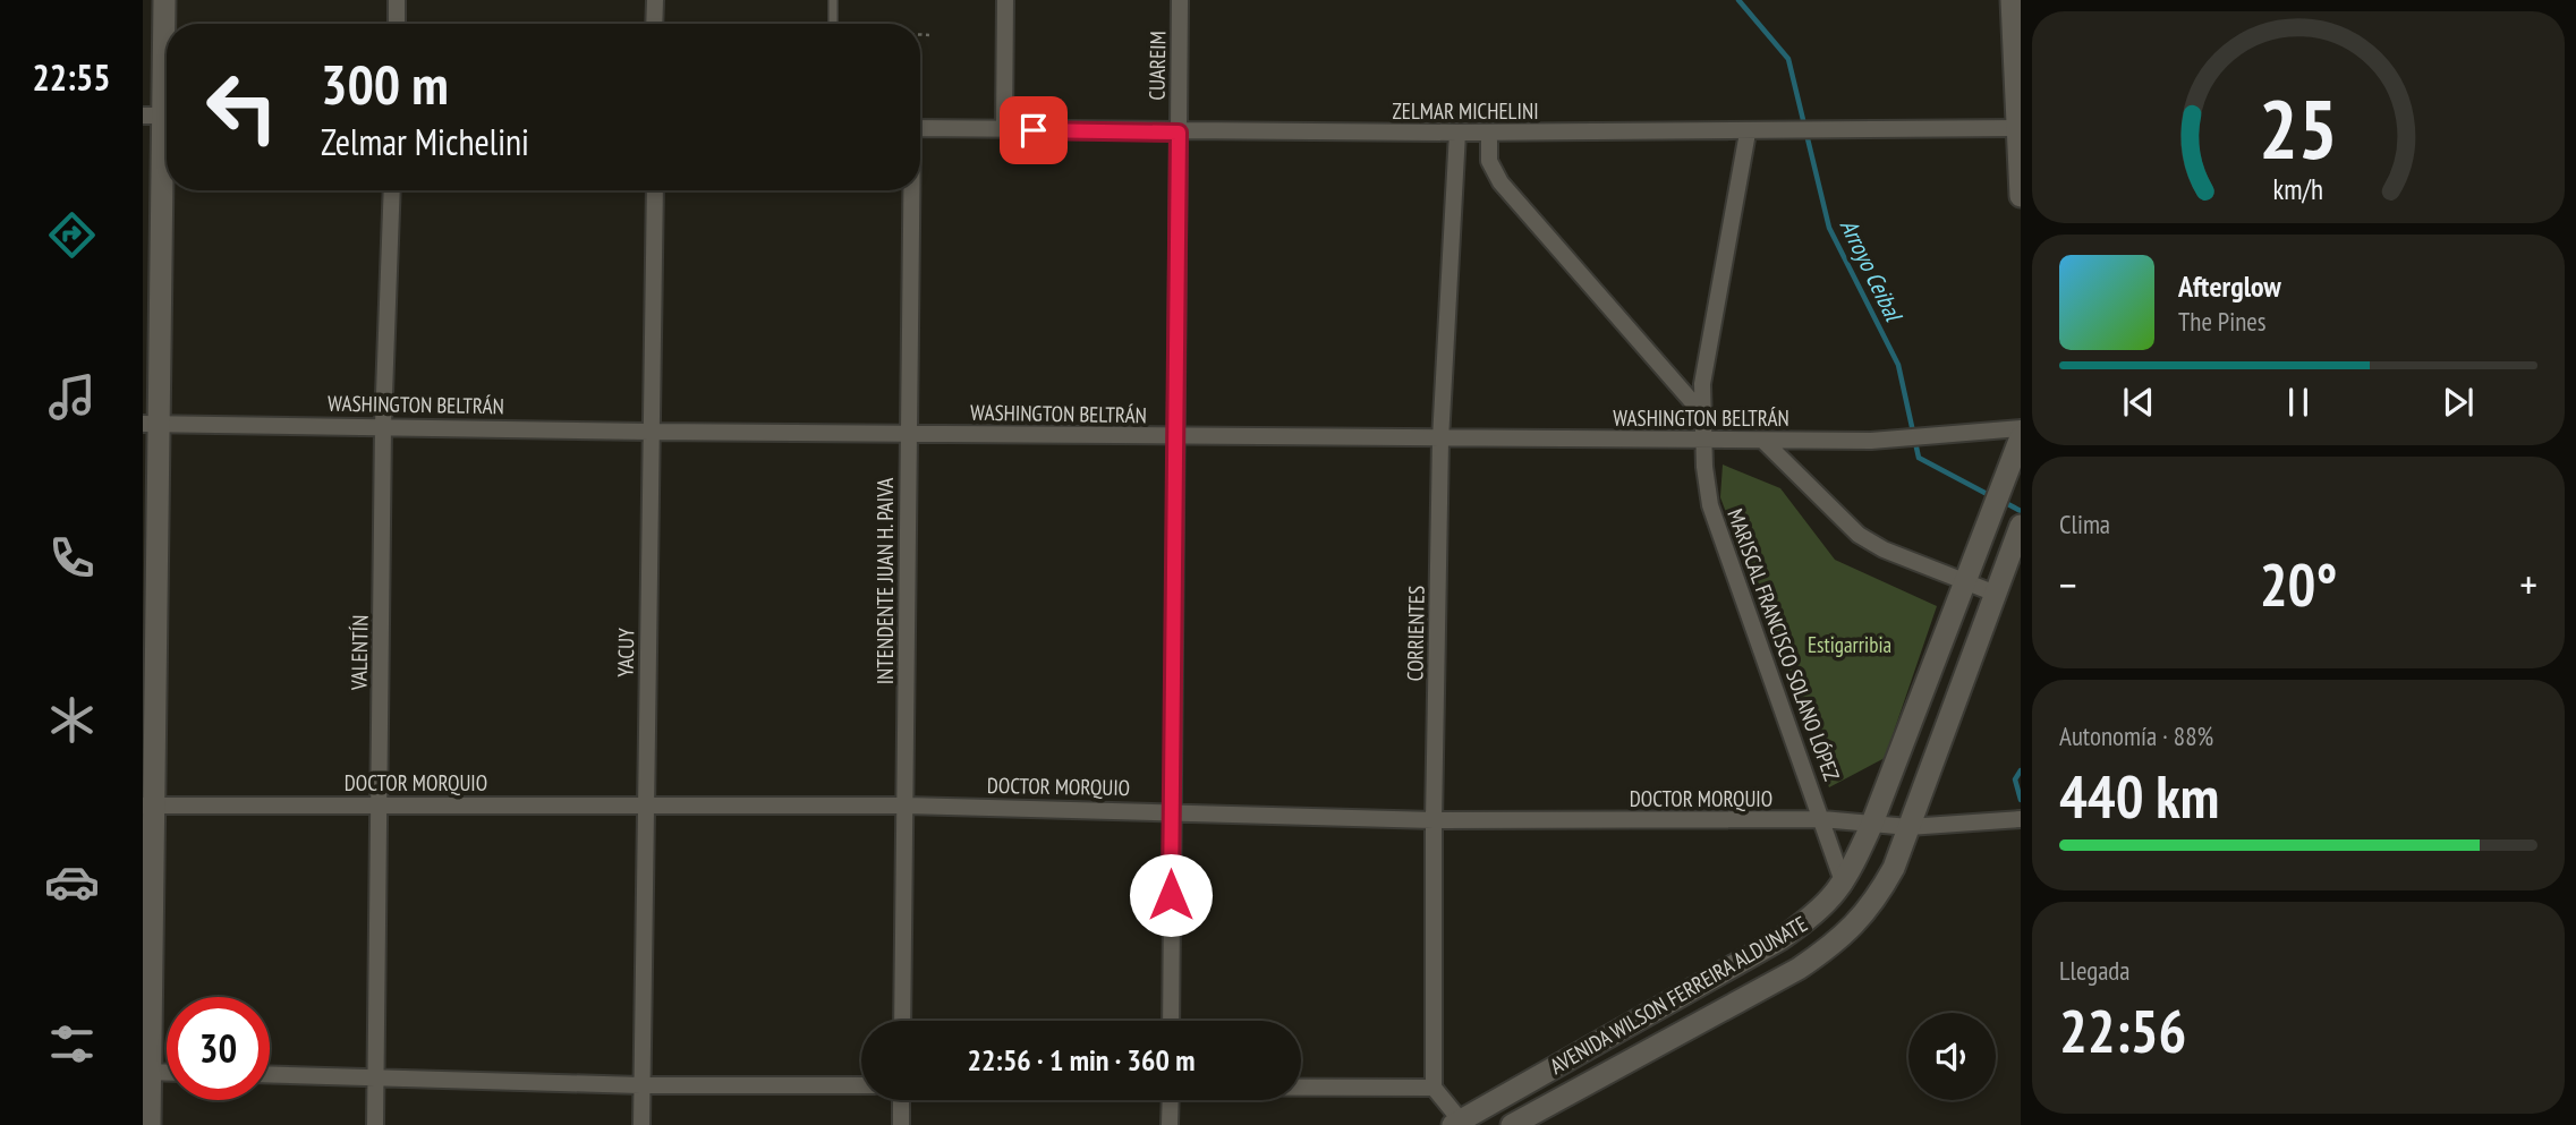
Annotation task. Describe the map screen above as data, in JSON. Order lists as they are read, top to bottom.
{
  "streets": {
    "street": [
      "CUAREIM",
      "ZELMAR MICHELINI",
      "WASHINGTON BELTRÁN",
      "INTENDENTE JUAN H. PAIVA",
      "CORRIENTES",
      "MARISCAL FRANCISCO SOLANO LÓPEZ",
      "VALENTÍN",
      "YACUY",
      "DOCTOR MORQUIO",
      "AVENIDA WILSON FERREIRA ALDUNATE"
    ]
  },
  "crossings": [
    ["CUAREIM", "ZELMAR MICHELINI"],
    ["CUAREIM", "WASHINGTON BELTRÁN"],
    ["CUAREIM", "DOCTOR MORQUIO"],
    ["ZELMAR MICHELINI", "CORRIENTES"],
    ["ZELMAR MICHELINI", "MARISCAL FRANCISCO SOLANO LÓPEZ"],
    ["WASHINGTON BELTRÁN", "INTENDENTE JUAN H. PAIVA"],
    ["WASHINGTON BELTRÁN", "CORRIENTES"],
    ["WASHINGTON BELTRÁN", "MARISCAL FRANCISCO SOLANO LÓPEZ"],
    ["WASHINGTON BELTRÁN", "VALENTÍN"],
    ["WASHINGTON BELTRÁN", "YACUY"],
    ["INTENDENTE JUAN H. PAIVA", "DOCTOR MORQUIO"],
    ["CORRIENTES", "DOCTOR MORQUIO"],
    ["MARISCAL FRANCISCO SOLANO LÓPEZ", "DOCTOR MORQUIO"],
    ["MARISCAL FRANCISCO SOLANO LÓPEZ", "AVENIDA WILSON FERREIRA ALDUNATE"],
    ["VALENTÍN", "DOCTOR MORQUIO"],
    ["YACUY", "DOCTOR MORQUIO"],
    ["DOCTOR MORQUIO", "AVENIDA WILSON FERREIRA ALDUNATE"]
  ],
  "water": ["Arroyo Ceibal"],
  "parks": ["Estigarribia"],
  "page": {
    "tabs": "22:55",
    "turn": ["300 m", "Zelmar Michelini"],
    "song": ["Afterglow", "The Pines"],
    "tile": [
      "Clima",
      ["Autonomía · 88%", "440 km"],
      ["Llegada", "22:56"]
    ],
    "heat": ["−", "20°", "+"],
    "limit": "30",
    "trip": "22:56 · 1 min · 360 m",
    "gauge": ["25", "km/h"]
  }
}
